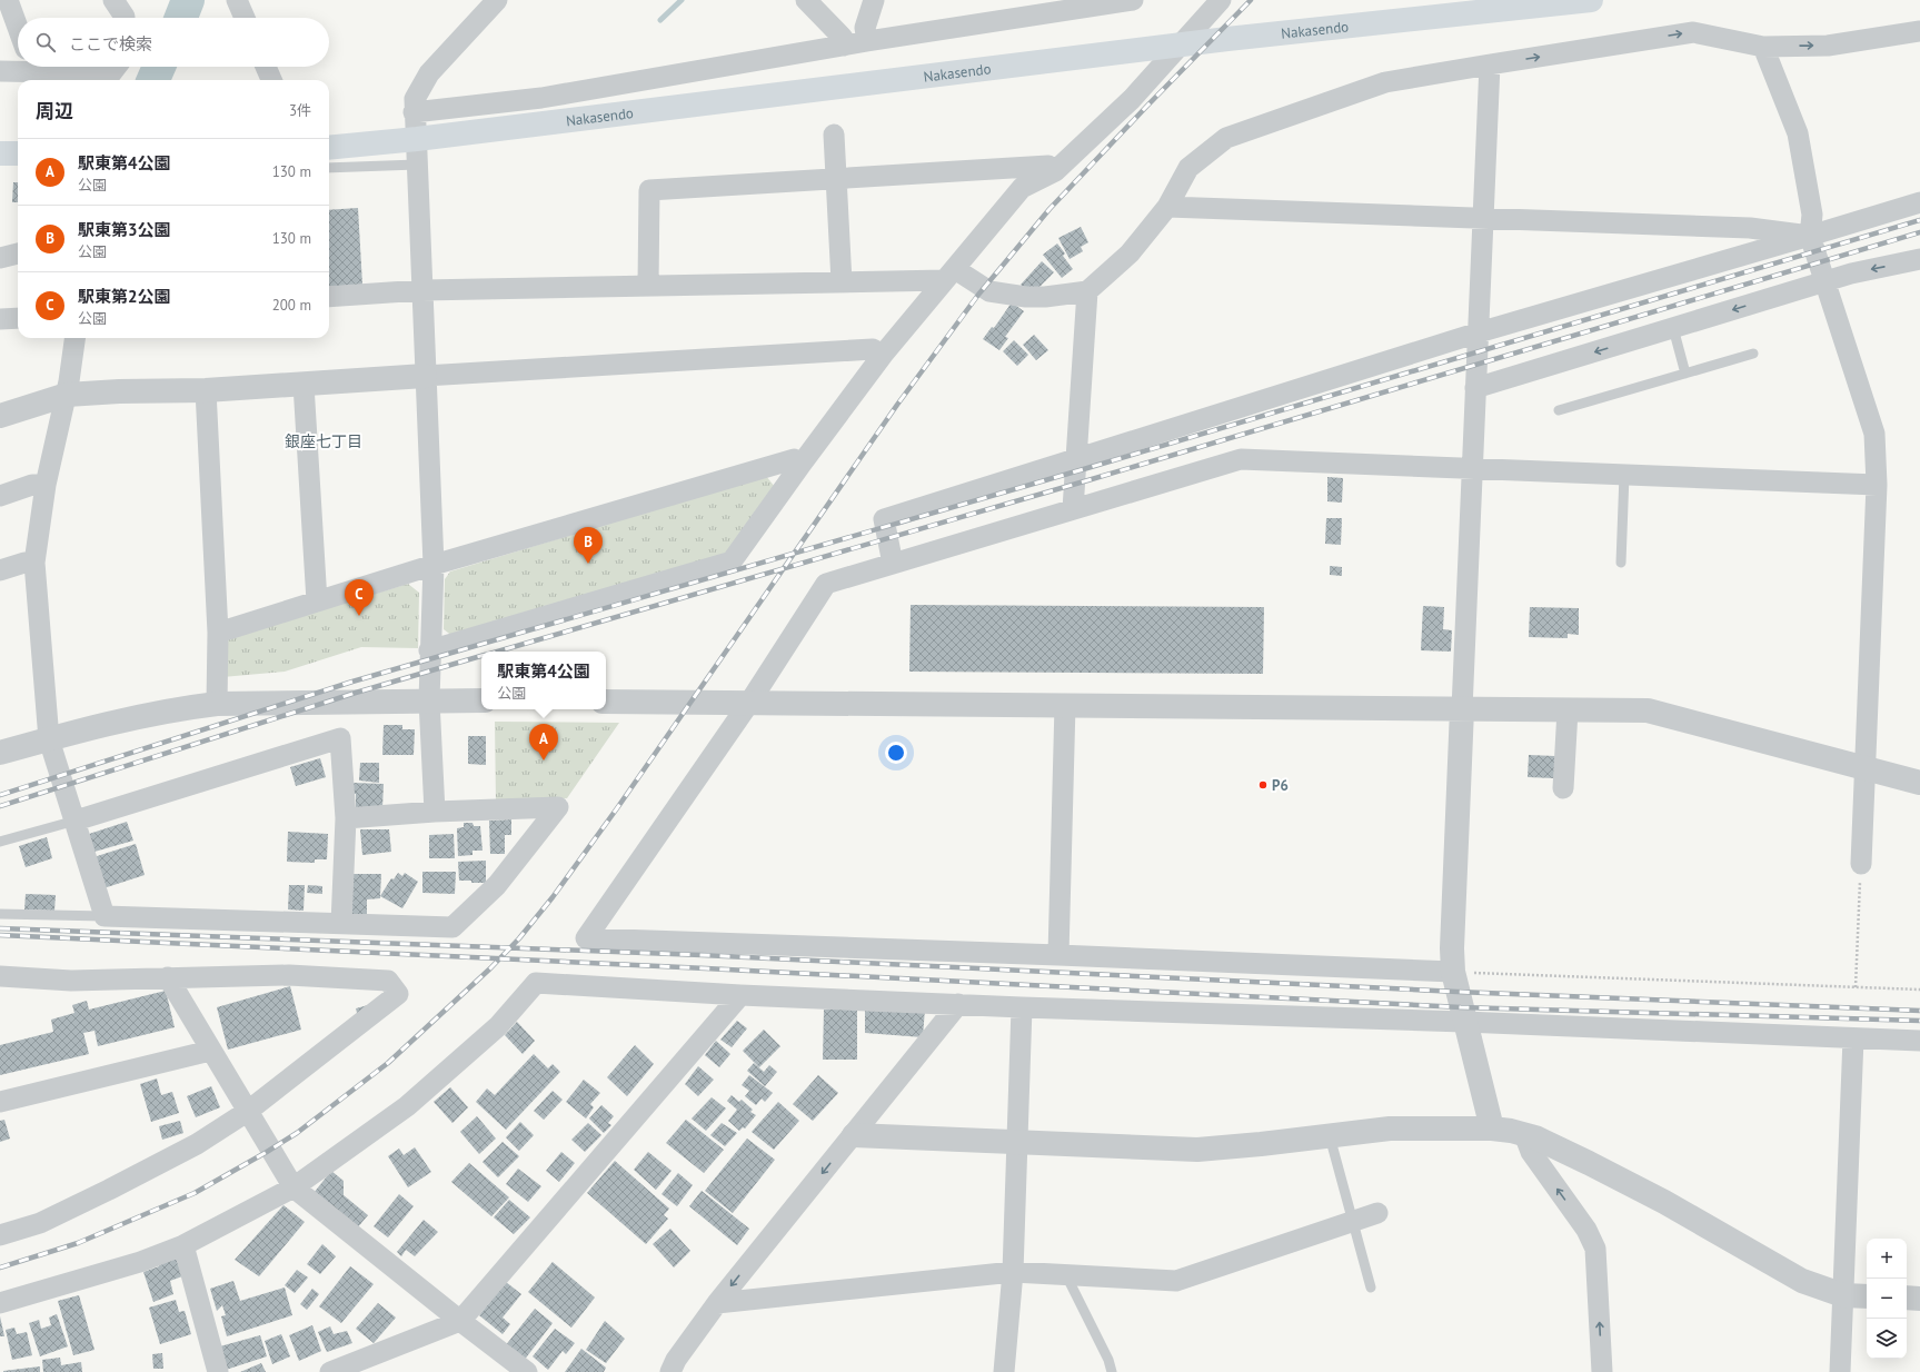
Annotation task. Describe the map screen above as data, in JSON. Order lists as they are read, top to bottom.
{
  "streets": {
    "highway": ["Nakasendo"]
  },
  "districts": ["銀座七丁目"],
  "places": ["P6"],
  "page": {
    "search": "ここで検索",
    "heading": ["周辺", "3件"],
    "list": [
      {
        "mark": "A",
        "name": "駅東第4公園",
        "note": "公園",
        "value": "130 m"
      },
      {
        "mark": "B",
        "name": "駅東第3公園",
        "note": "公園",
        "value": "130 m"
      },
      {
        "mark": "C",
        "name": "駅東第2公園",
        "note": "公園",
        "value": "200 m"
      }
    ],
    "pins": ["B", "C", "A"],
    "popup": ["駅東第4公園", "公園"],
    "map_buttons": ["+", "−"]
  }
}
